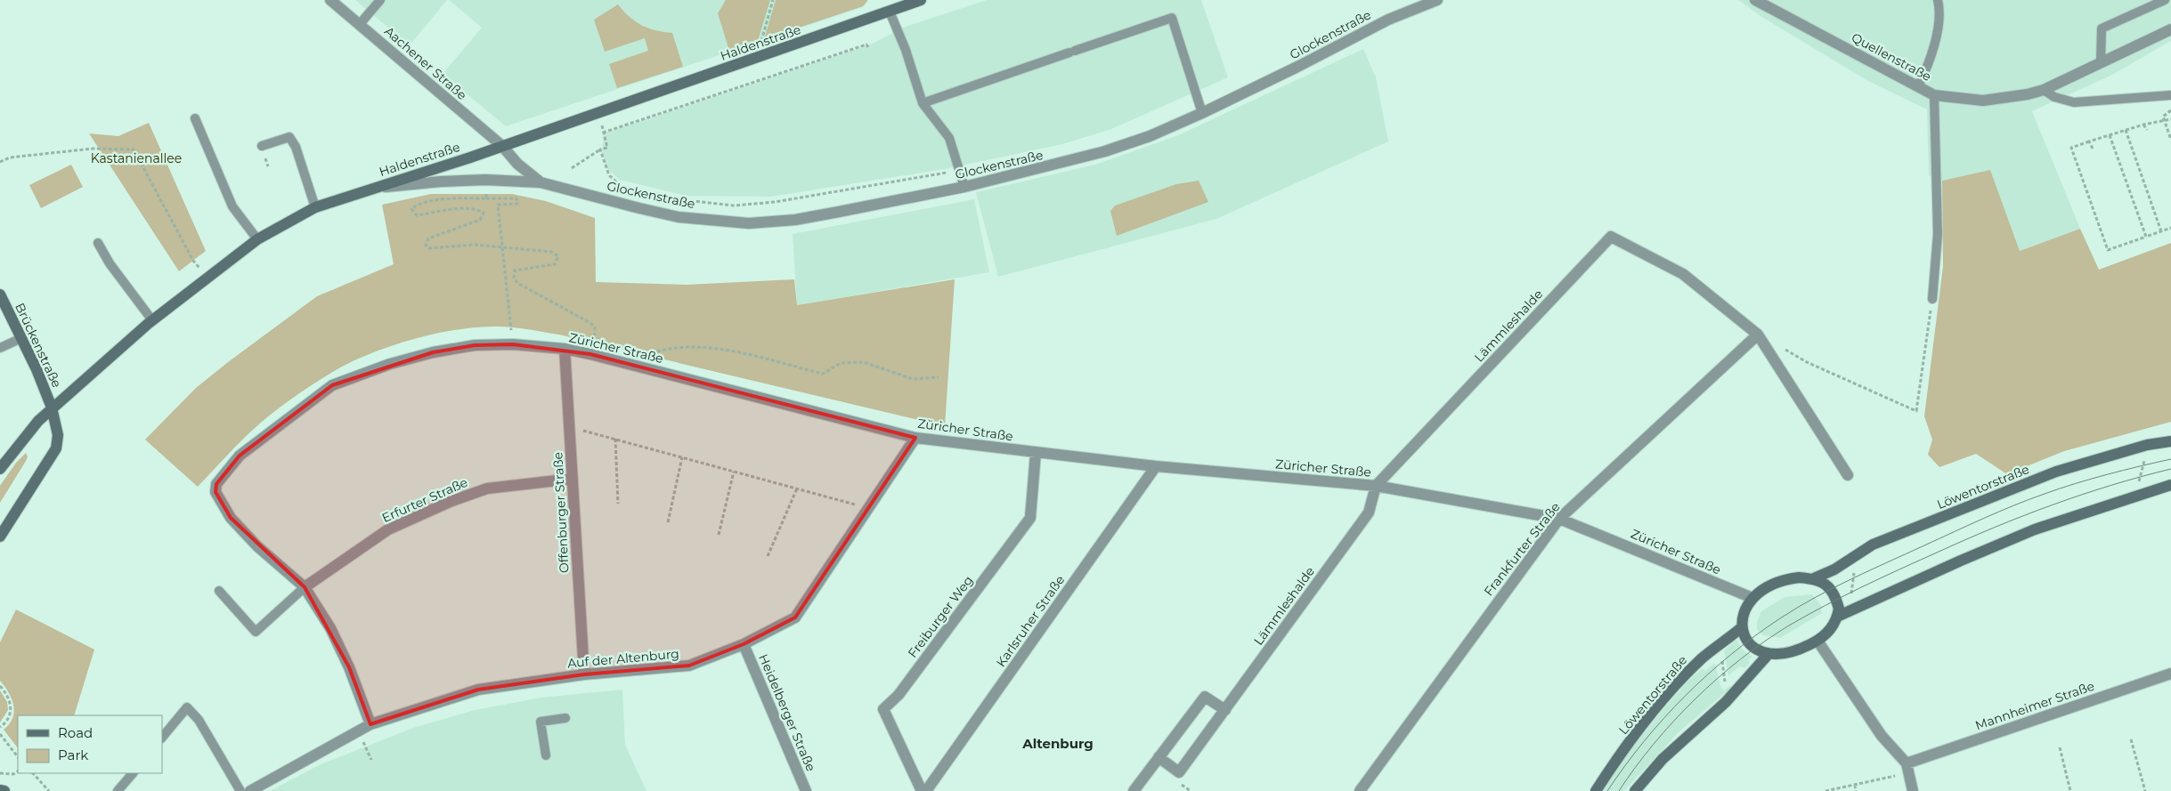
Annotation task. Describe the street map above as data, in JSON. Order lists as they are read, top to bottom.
{
  "streets": {
    "main road": ["Haldenstraße", "Brückenstraße", "Löwentorstraße"],
    "street": [
      "Glockenstraße",
      "Quellenstraße",
      "Aachener Straße",
      "Lämmleshalde",
      "Züricher Straße",
      "Erfurter Straße",
      "Offenburger Straße",
      "Frankfurter Straße",
      "Freiburger Weg",
      "Karlsruher Straße",
      "Auf der Altenburg",
      "Mannheimer Straße",
      "Heidelberger Straße"
    ]
  },
  "crossings": [
    ["Glockenstraße", "Haldenstraße"],
    ["Glockenstraße", "Aachener Straße"],
    ["Haldenstraße", "Aachener Straße"],
    ["Haldenstraße", "Brückenstraße"],
    ["Lämmleshalde", "Züricher Straße"],
    ["Lämmleshalde", "Frankfurter Straße"],
    ["Züricher Straße", "Löwentorstraße"],
    ["Züricher Straße", "Erfurter Straße"],
    ["Züricher Straße", "Offenburger Straße"],
    ["Züricher Straße", "Frankfurter Straße"],
    ["Züricher Straße", "Freiburger Weg"],
    ["Züricher Straße", "Karlsruher Straße"],
    ["Züricher Straße", "Auf der Altenburg"],
    ["Erfurter Straße", "Offenburger Straße"],
    ["Offenburger Straße", "Auf der Altenburg"],
    ["Auf der Altenburg", "Heidelberger Straße"]
  ],
  "districts": ["Altenburg"],
  "parks": ["Kastanienallee"],
  "legend": ["Road", "Park"]
}
